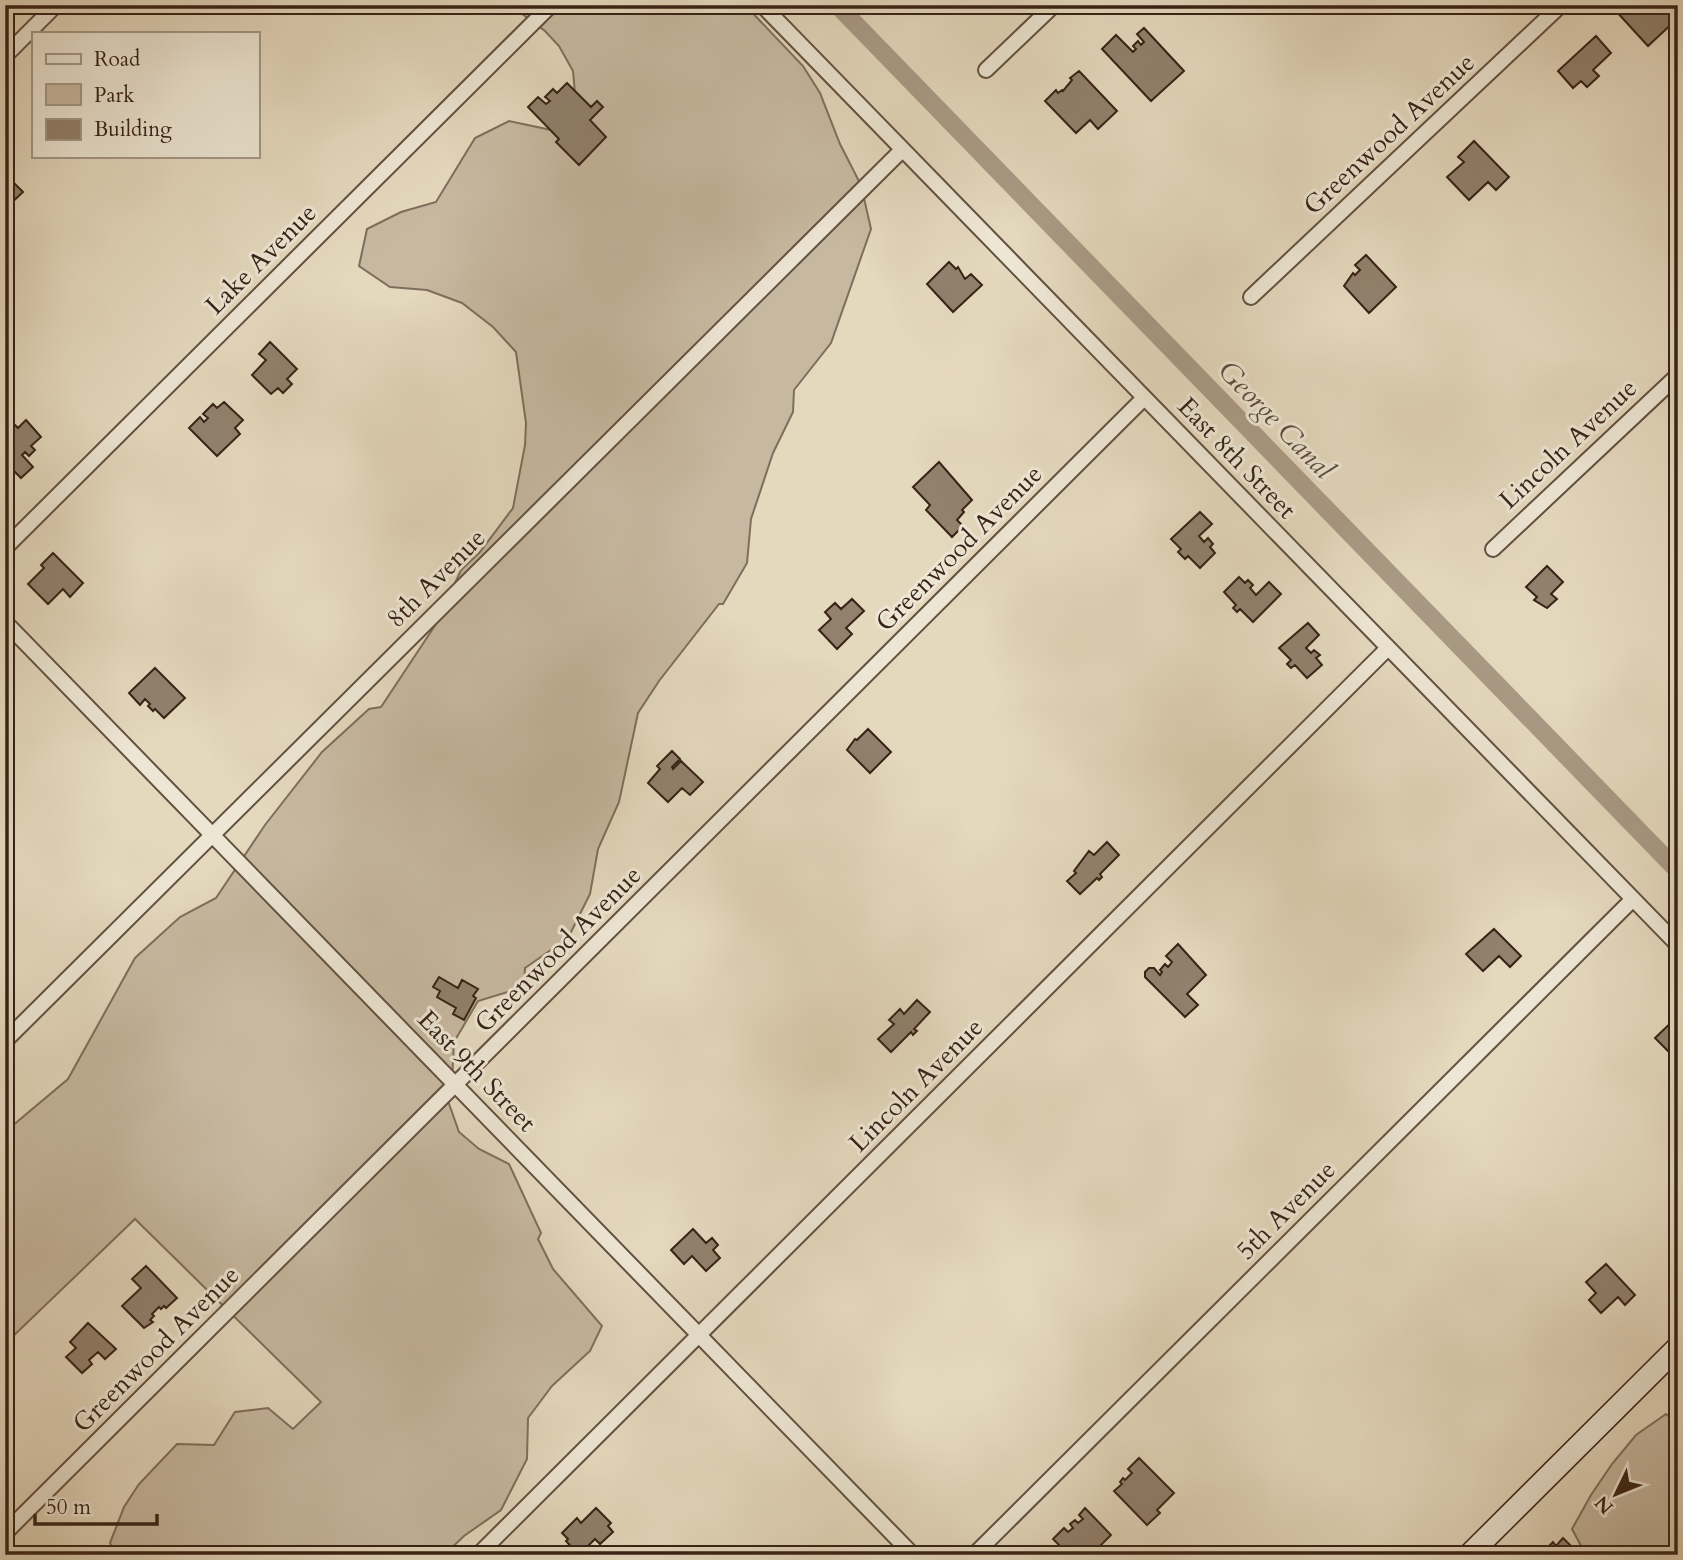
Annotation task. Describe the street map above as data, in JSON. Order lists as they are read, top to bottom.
{
  "streets": {
    "street": [
      "Greenwood Avenue",
      "Lake Avenue",
      "Lincoln Avenue",
      "East 8th Street",
      "8th Avenue",
      "East 9th Street",
      "5th Avenue"
    ]
  },
  "crossings": [
    ["Greenwood Avenue", "East 8th Street"],
    ["Greenwood Avenue", "East 9th Street"],
    ["Lincoln Avenue", "East 8th Street"],
    ["Lincoln Avenue", "East 9th Street"],
    ["East 8th Street", "8th Avenue"],
    ["East 8th Street", "5th Avenue"],
    ["8th Avenue", "East 9th Street"]
  ],
  "water": ["George Canal"],
  "legend": ["Road", "Park", "Building"],
  "scale_bar": "50 m",
  "north": "bottom left"
}
